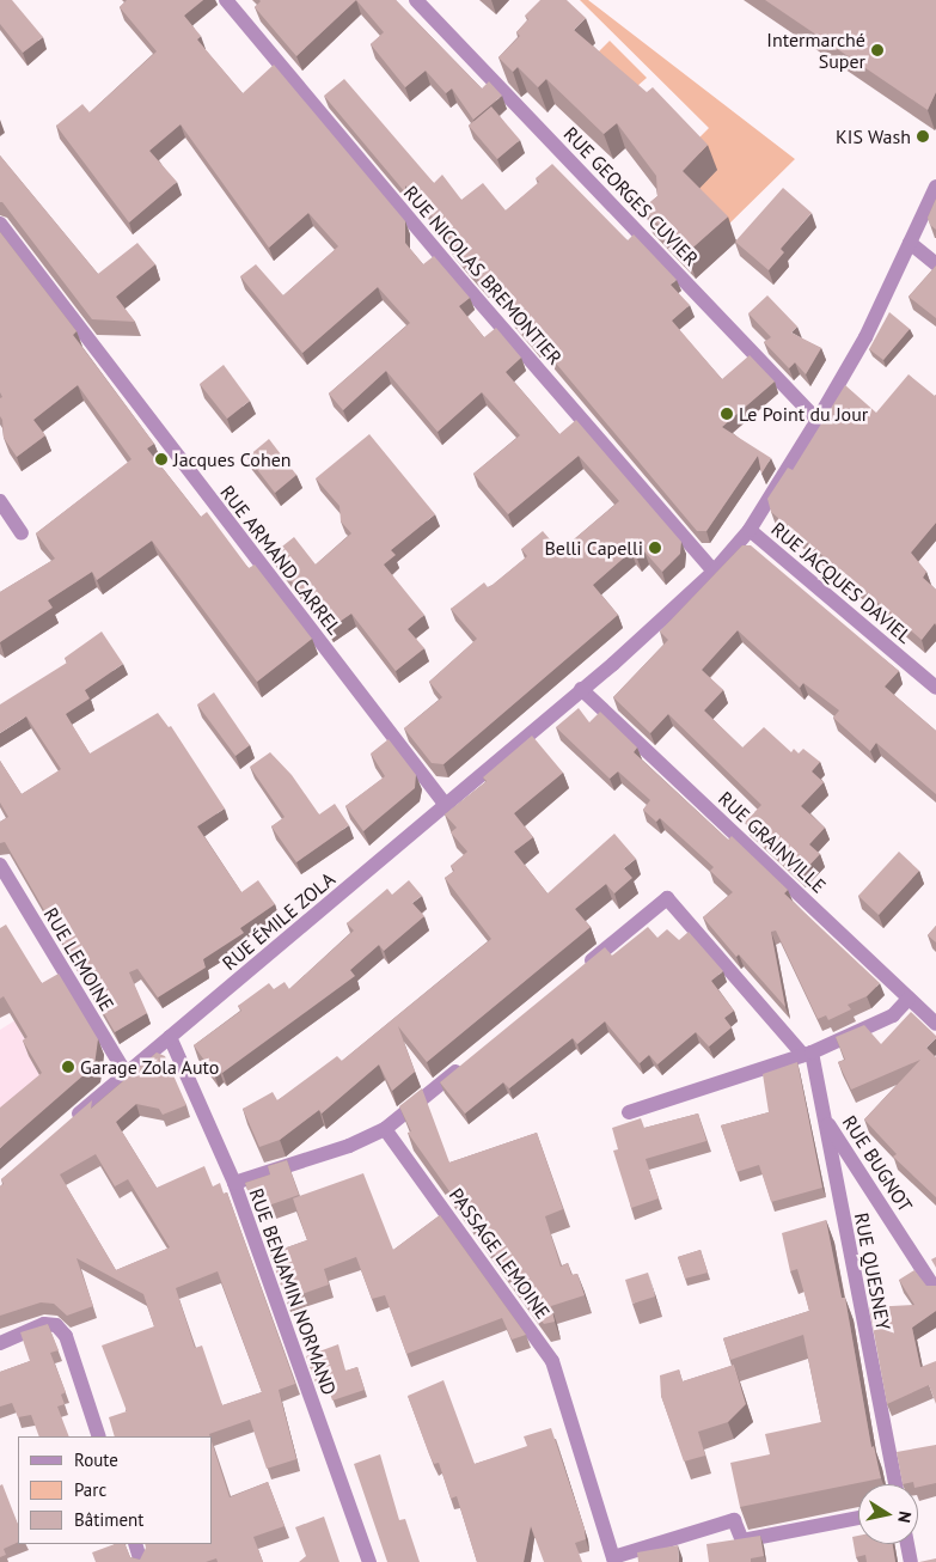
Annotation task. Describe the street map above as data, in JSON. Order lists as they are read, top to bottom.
{
  "streets": {
    "street": [
      "RUE GEORGES CUVIER",
      "RUE NICOLAS BREMONTIER",
      "RUE ARMAND CARREL",
      "RUE JACQUES DAVIEL",
      "RUE GRAINVILLE",
      "RUE ÉMILE ZOLA",
      "RUE LEMOINE",
      "RUE BUGNOT",
      "PASSAGE LEMOINE",
      "RUE QUESNEY",
      "RUE BENJAMIN NORMAND"
    ]
  },
  "crossings": [
    ["RUE GEORGES CUVIER", "RUE ÉMILE ZOLA"],
    ["RUE NICOLAS BREMONTIER", "RUE ÉMILE ZOLA"],
    ["RUE ARMAND CARREL", "RUE ÉMILE ZOLA"],
    ["RUE JACQUES DAVIEL", "RUE ÉMILE ZOLA"],
    ["RUE GRAINVILLE", "RUE ÉMILE ZOLA"],
    ["RUE ÉMILE ZOLA", "RUE LEMOINE"],
    ["RUE ÉMILE ZOLA", "RUE BENJAMIN NORMAND"],
    ["RUE BUGNOT", "RUE QUESNEY"]
  ],
  "places": [
    "Intermarché Super",
    "KIS Wash",
    "Le Point du Jour",
    "Jacques Cohen",
    "Belli Capelli",
    "Garage Zola Auto"
  ],
  "legend": ["Route", "Parc", "Bâtiment"],
  "north": "right"
}
